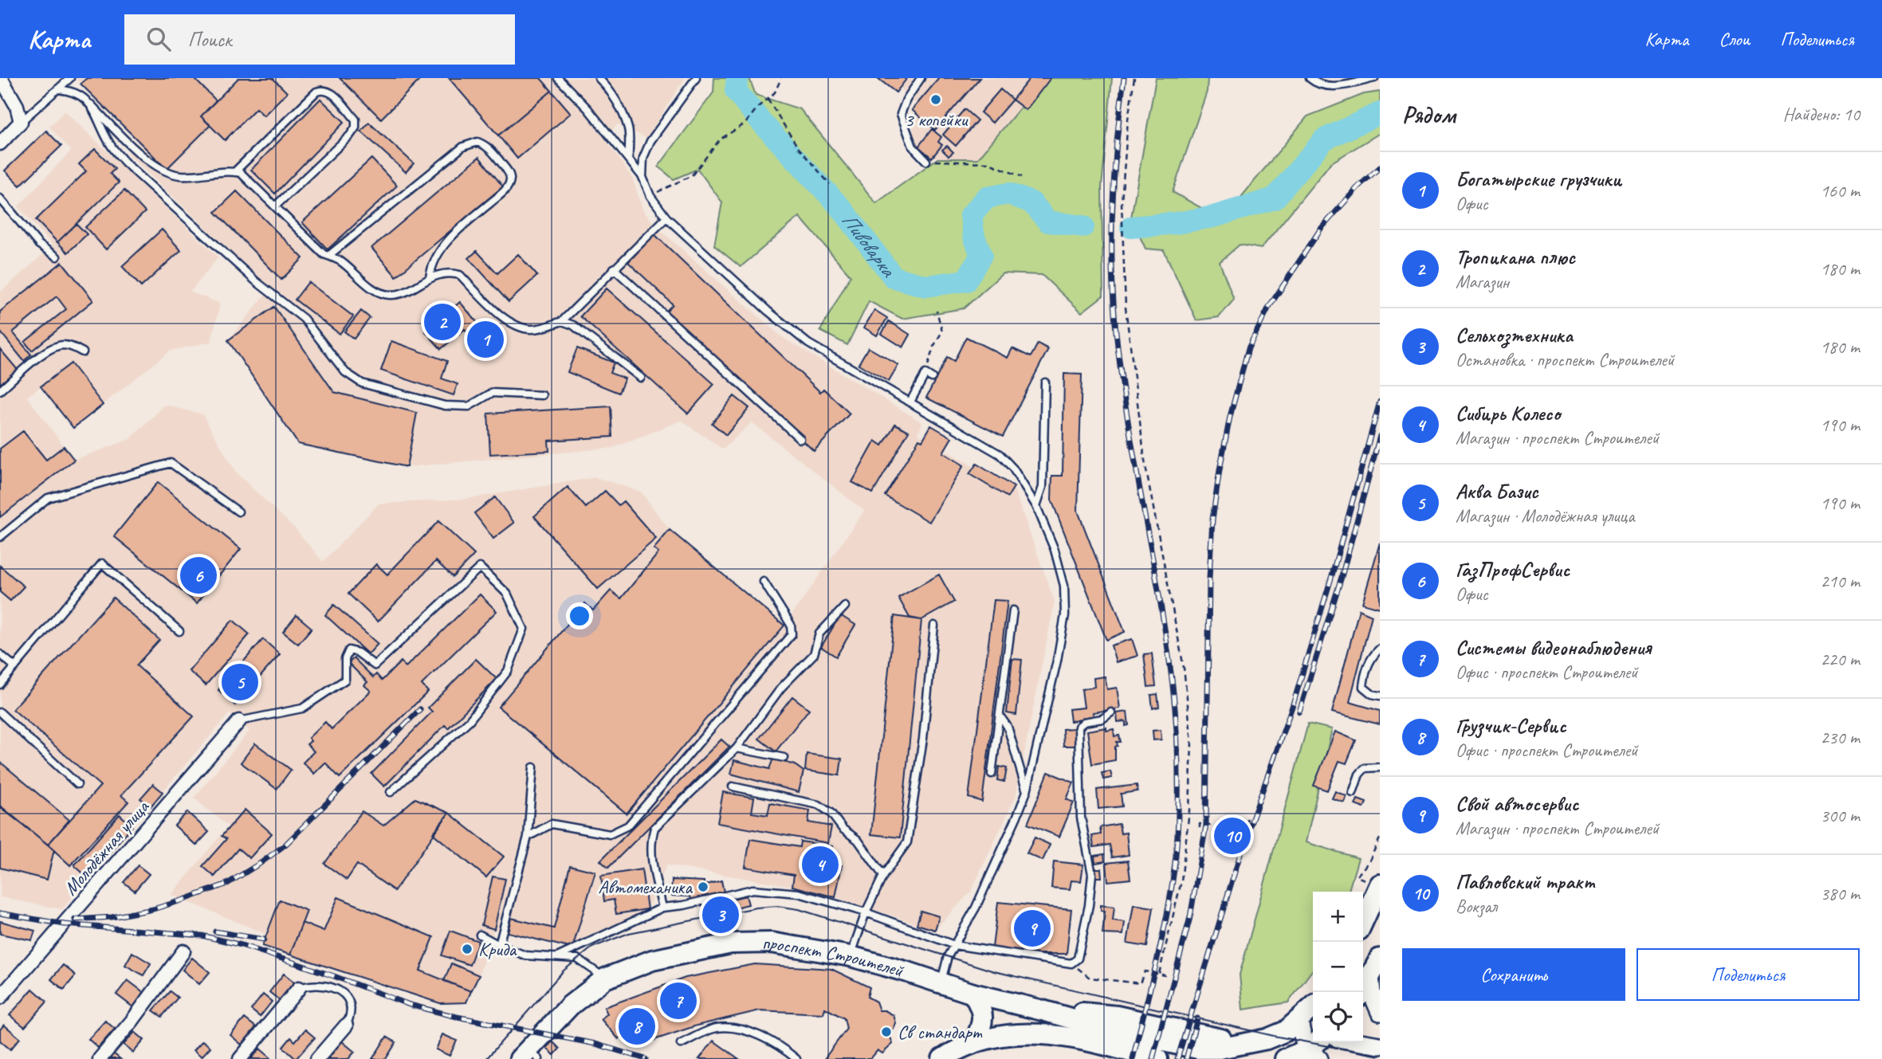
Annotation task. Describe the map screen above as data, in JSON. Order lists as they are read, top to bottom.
{
  "streets": {
    "main road": ["проспект Строителей"],
    "street": ["Молодёжная улица"]
  },
  "water": ["Пивоварка"],
  "places": [
    "3 копейки",
    "Автомеханика",
    "Крида",
    "Св стандарт"
  ],
  "page": {
    "header": "Карта",
    "search": "Поиск",
    "nav": ["Карта", "Слои", "Поделиться"],
    "heading": ["Рядом", "Найдено: 10"],
    "list": [
      {
        "mark": "1",
        "name": "Богатырские грузчики",
        "note": "Офис",
        "value": "160 m"
      },
      {
        "mark": "2",
        "name": "Тропикана плюс",
        "note": "Магазин",
        "value": "180 m"
      },
      {
        "mark": "3",
        "name": "Сельхозтехника",
        "note": "Остановка · проспект Строителей",
        "value": "180 m"
      },
      {
        "mark": "4",
        "name": "Сибирь Колесо",
        "note": "Магазин · проспект Строителей",
        "value": "190 m"
      },
      {
        "mark": "5",
        "name": "Аква Базис",
        "note": "Магазин · Молодёжная улица",
        "value": "190 m"
      },
      {
        "mark": "6",
        "name": "ГазПрофСервис",
        "note": "Офис",
        "value": "210 m"
      },
      {
        "mark": "7",
        "name": "Системы видеонаблюдения",
        "note": "Офис · проспект Строителей",
        "value": "220 m"
      },
      {
        "mark": "8",
        "name": "Грузчик-Сервис",
        "note": "Офис · проспект Строителей",
        "value": "230 m"
      },
      {
        "mark": "9",
        "name": "Свой автосервис",
        "note": "Магазин · проспект Строителей",
        "value": "300 m"
      },
      {
        "mark": "10",
        "name": "Павловский тракт",
        "note": "Вокзал",
        "value": "380 m"
      }
    ],
    "pins": [
      "2",
      "1",
      "6",
      "5",
      "10",
      "4",
      "3",
      "9",
      "7",
      "8"
    ],
    "map_buttons": ["+", "−"],
    "buttons": ["Сохранить", "Поделиться"]
  }
}
